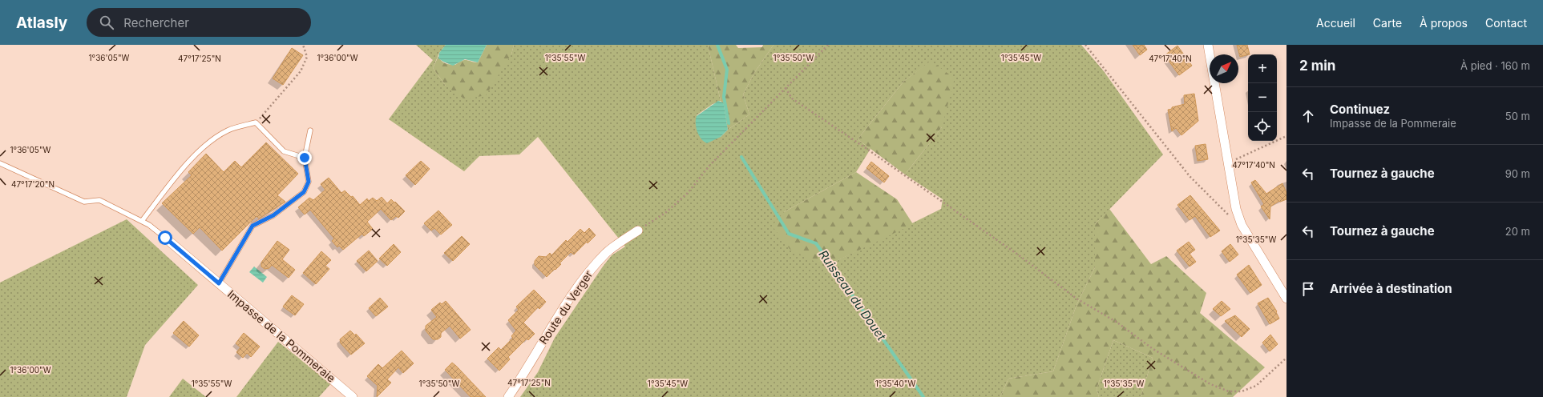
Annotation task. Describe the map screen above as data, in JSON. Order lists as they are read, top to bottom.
{
  "streets": {
    "street": ["Route du Verger", "Impasse de la Pommeraie"]
  },
  "water": ["Ruisseau du Douet"],
  "north": "top right",
  "page": {
    "header": "Atlasly",
    "search": "Rechercher",
    "nav": [
      "Accueil",
      "Carte",
      "À propos",
      "Contact"
    ],
    "heading": ["2 min", "À pied · 160 m"],
    "map_buttons": ["+", "−"],
    "list": [
      ["Continuez", "Impasse de la Pommeraie", "50 m"],
      ["Tournez à gauche", "90 m"],
      ["Tournez à gauche", "20 m"],
      "Arrivée à destination"
    ]
  },
  "coordinates": [
    "1°36'05\"W",
    "1°36'00\"W",
    "1°35'55\"W",
    "1°35'50\"W",
    "1°35'45\"W",
    "47°17'40\"N",
    "47°17'25\"N",
    "47°17'20\"N",
    "1°35'35\"W",
    "1°35'40\"W"
  ]
}
